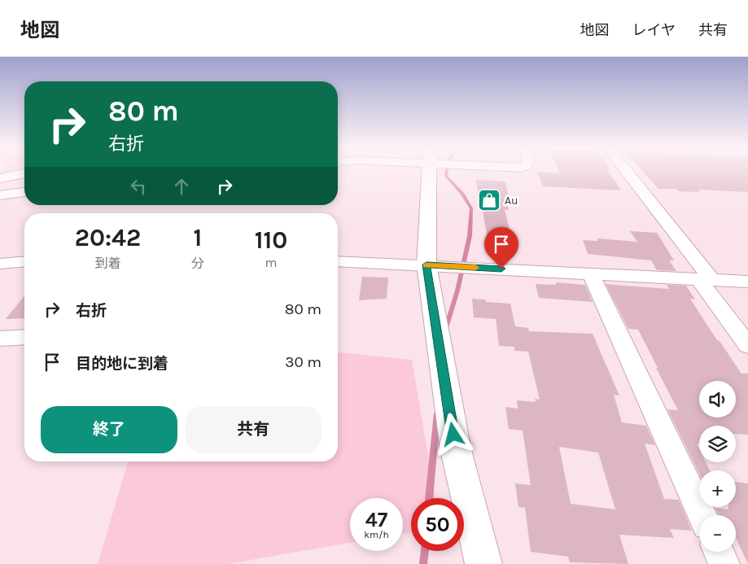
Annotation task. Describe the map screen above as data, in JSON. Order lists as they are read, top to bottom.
{
  "places": {
    "shop": ["Au"]
  },
  "page": {
    "header": "地図",
    "nav": ["地図", "レイヤ", "共有"],
    "turn": ["80 m", "右折"],
    "eta": [
      "20:42",
      "到着",
      "1",
      "分",
      "110",
      "m"
    ],
    "list": [
      {
        "name": "右折",
        "value": "80 m"
      },
      {
        "name": "目的地に到着",
        "value": "30 m"
      }
    ],
    "map_buttons": ["+", "−"],
    "buttons": ["終了", "共有"],
    "speed": "47 km/h",
    "limit": "50"
  }
}
